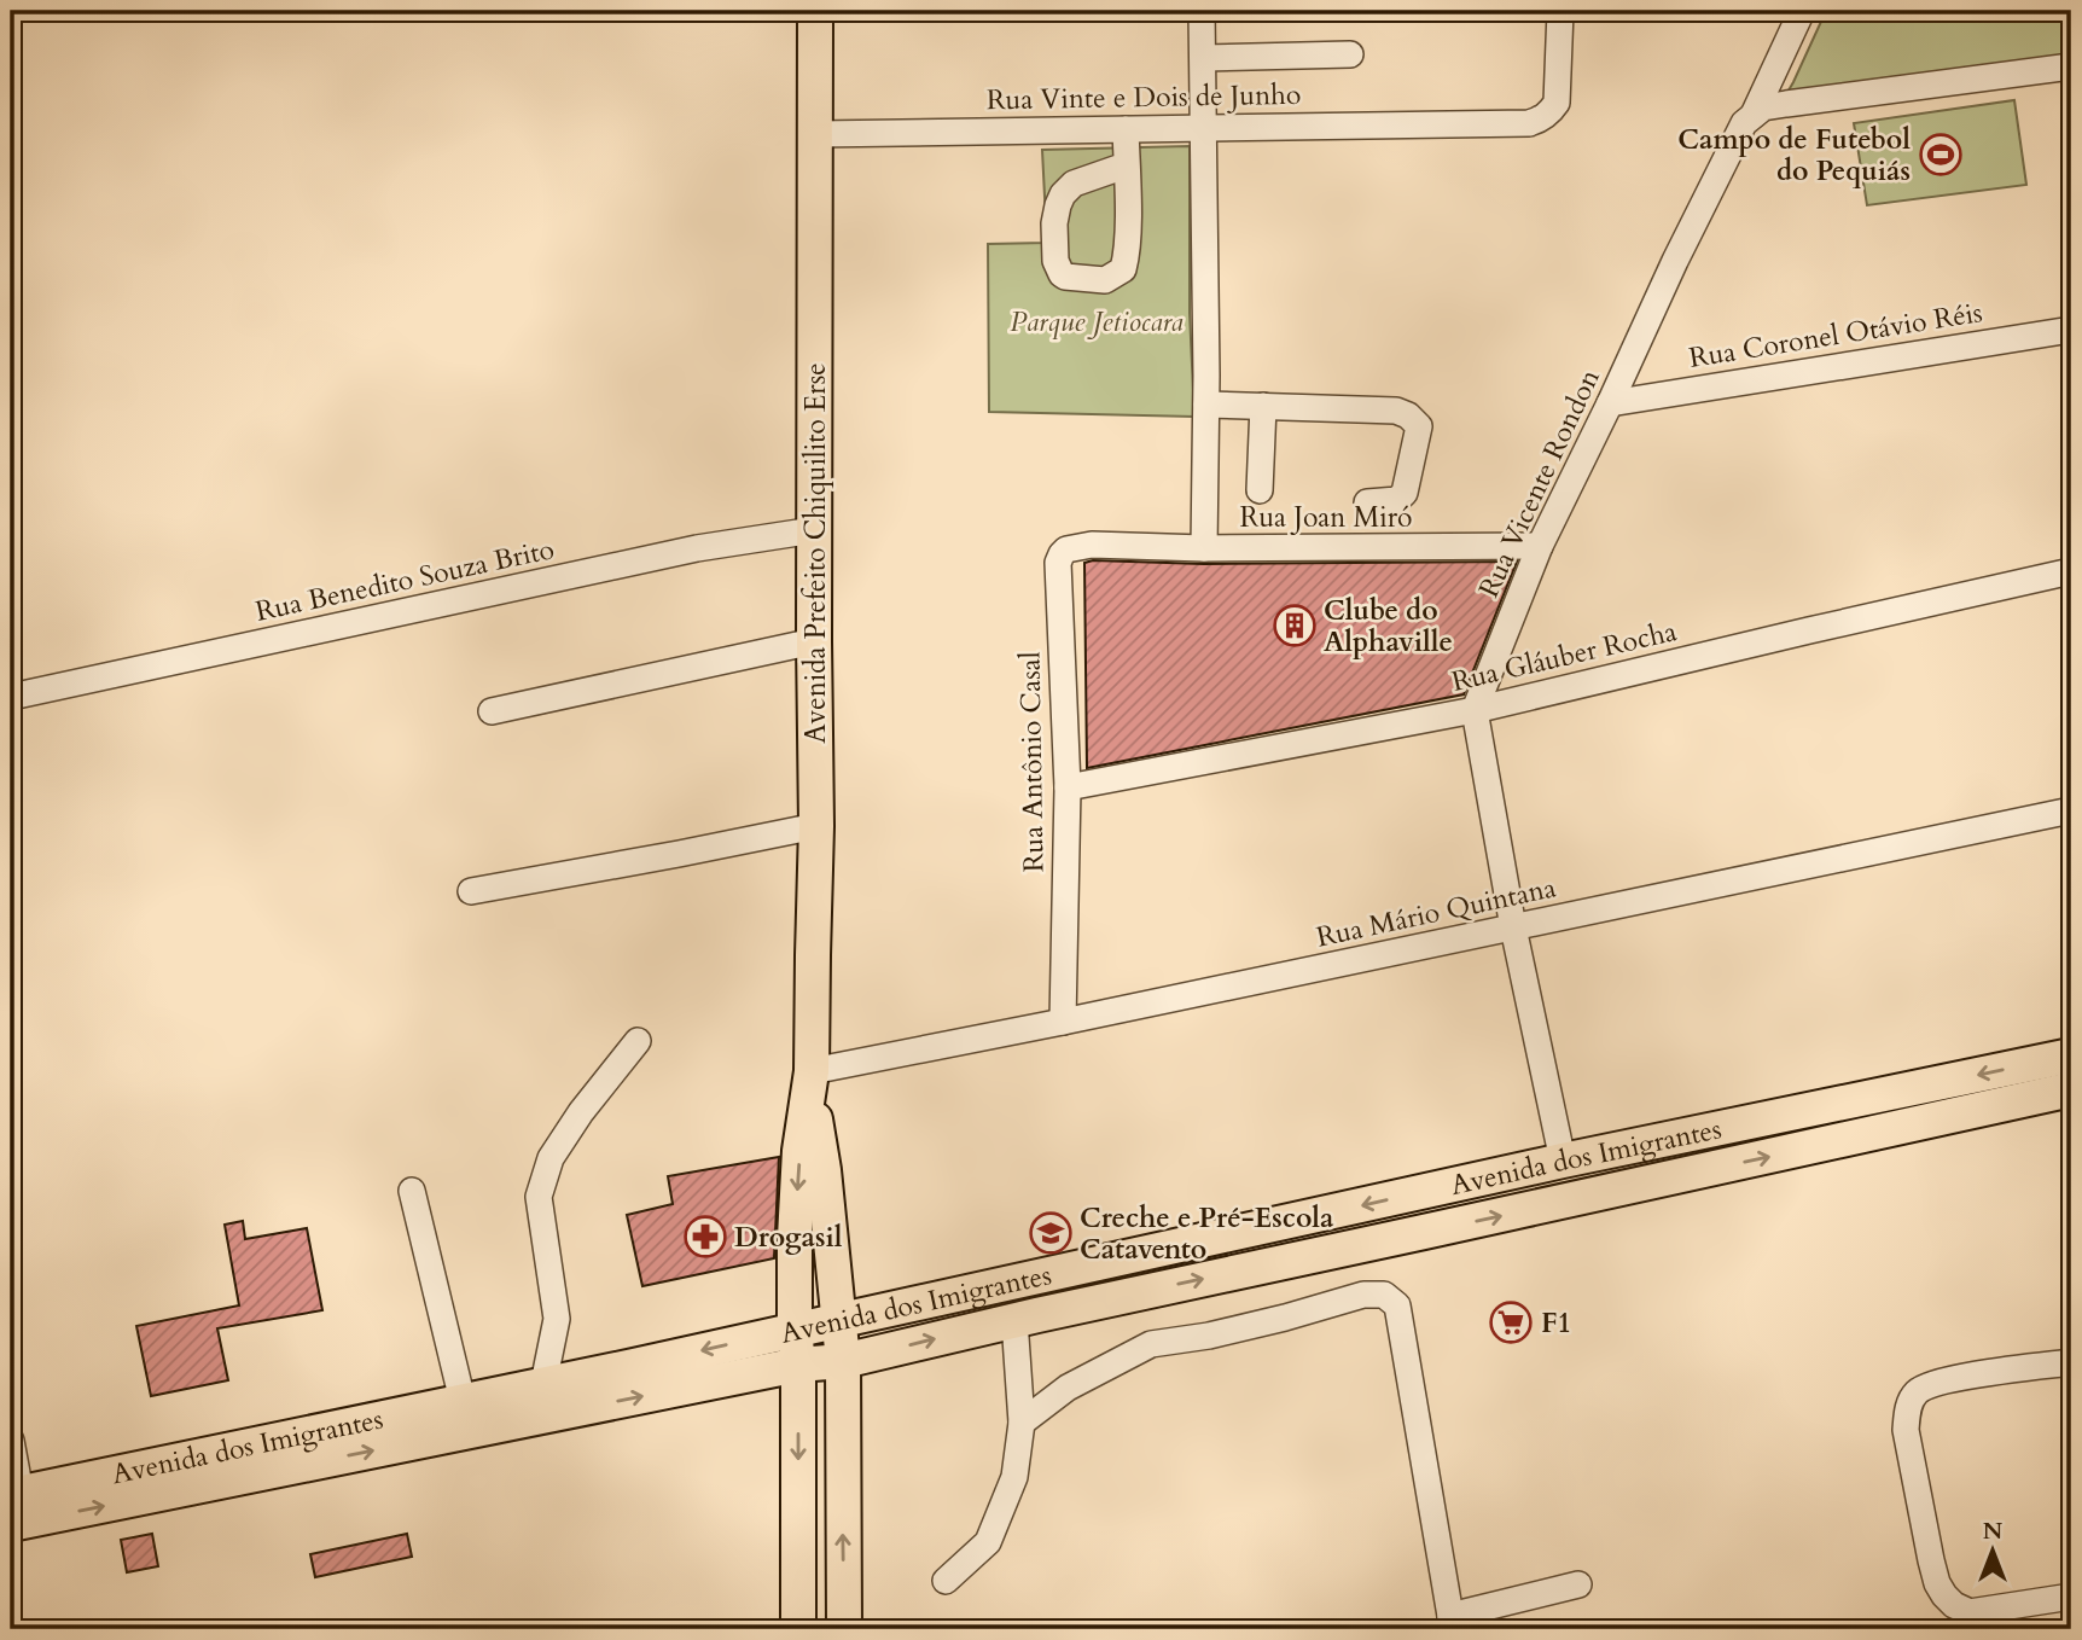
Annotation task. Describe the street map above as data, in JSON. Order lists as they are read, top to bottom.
{
  "streets": {
    "main road": ["Avenida Prefeito Chiquilito Erse", "Avenida dos Imigrantes"],
    "street": [
      "Rua Vinte e Dois de Junho",
      "Rua Coronel Otávio Réis",
      "Rua Vicente Rondon",
      "Rua Joan Miró",
      "Rua Benedito Souza Brito",
      "Rua Gláuber Rocha",
      "Rua Antônio Casal",
      "Rua Mário Quintana"
    ]
  },
  "crossings": [
    ["Rua Vinte e Dois de Junho", "Avenida Prefeito Chiquilito Erse"],
    ["Rua Coronel Otávio Réis", "Rua Vicente Rondon"],
    ["Rua Vicente Rondon", "Rua Joan Miró"],
    ["Rua Vicente Rondon", "Rua Gláuber Rocha"],
    ["Rua Joan Miró", "Rua Antônio Casal"],
    ["Avenida Prefeito Chiquilito Erse", "Rua Benedito Souza Brito"],
    ["Avenida Prefeito Chiquilito Erse", "Rua Mário Quintana"],
    ["Avenida Prefeito Chiquilito Erse", "Avenida dos Imigrantes"],
    ["Rua Gláuber Rocha", "Rua Antônio Casal"],
    ["Rua Antônio Casal", "Rua Mário Quintana"]
  ],
  "parks": ["Parque Jetiocara"],
  "places": {
    "sports": ["Campo de Futebol do Pequiás"],
    "building": ["Clube do Alphaville"],
    "school or university": ["Creche e Pré-Escola Catavento"],
    "pharmacy": ["Drogasil"],
    "supermarket": ["F1"]
  },
  "north": "top"
}
